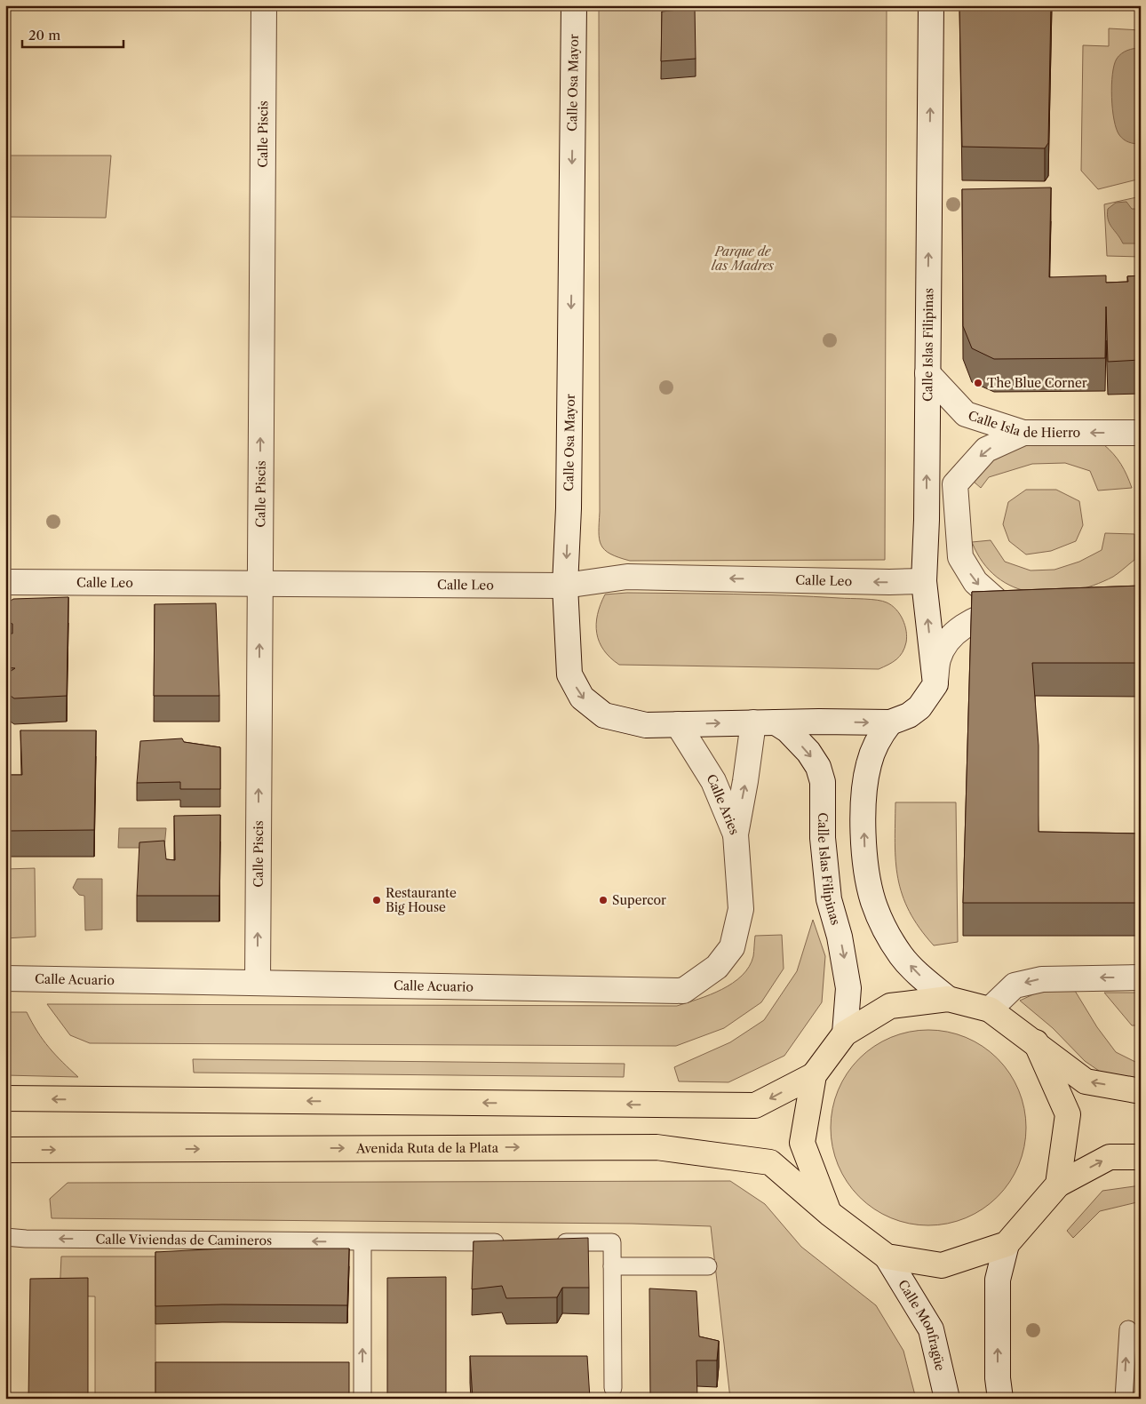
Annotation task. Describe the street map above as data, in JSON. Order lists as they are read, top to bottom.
{
  "streets": {
    "main road": ["Avenida Ruta de la Plata"],
    "street": [
      "Calle Osa Mayor",
      "Calle Piscis",
      "Calle Islas Filipinas",
      "Calle Isla de Hierro",
      "Calle Leo",
      "Calle Aries",
      "Calle Acuario",
      "Calle Monfragüe"
    ],
    "lane": ["Calle Viviendas de Camineros"]
  },
  "crossings": [
    ["Calle Osa Mayor", "Calle Islas Filipinas"],
    ["Calle Osa Mayor", "Calle Leo"],
    ["Calle Osa Mayor", "Calle Aries"],
    ["Calle Piscis", "Calle Leo"],
    ["Calle Piscis", "Calle Acuario"],
    ["Calle Islas Filipinas", "Calle Isla de Hierro"],
    ["Calle Islas Filipinas", "Calle Leo"],
    ["Calle Islas Filipinas", "Calle Aries"],
    ["Calle Aries", "Calle Acuario"],
    ["Avenida Ruta de la Plata", "Calle Monfragüe"]
  ],
  "one_way": [
    "Calle Piscis",
    "Calle Isla de Hierro",
    "Calle Leo",
    "Calle Aries",
    "Calle Viviendas de Camineros"
  ],
  "parks": ["Parque de las Madres"],
  "places": ["The Blue Corner", "Restaurante Big House", "Supercor"],
  "scale_bar": "20 m"
}
